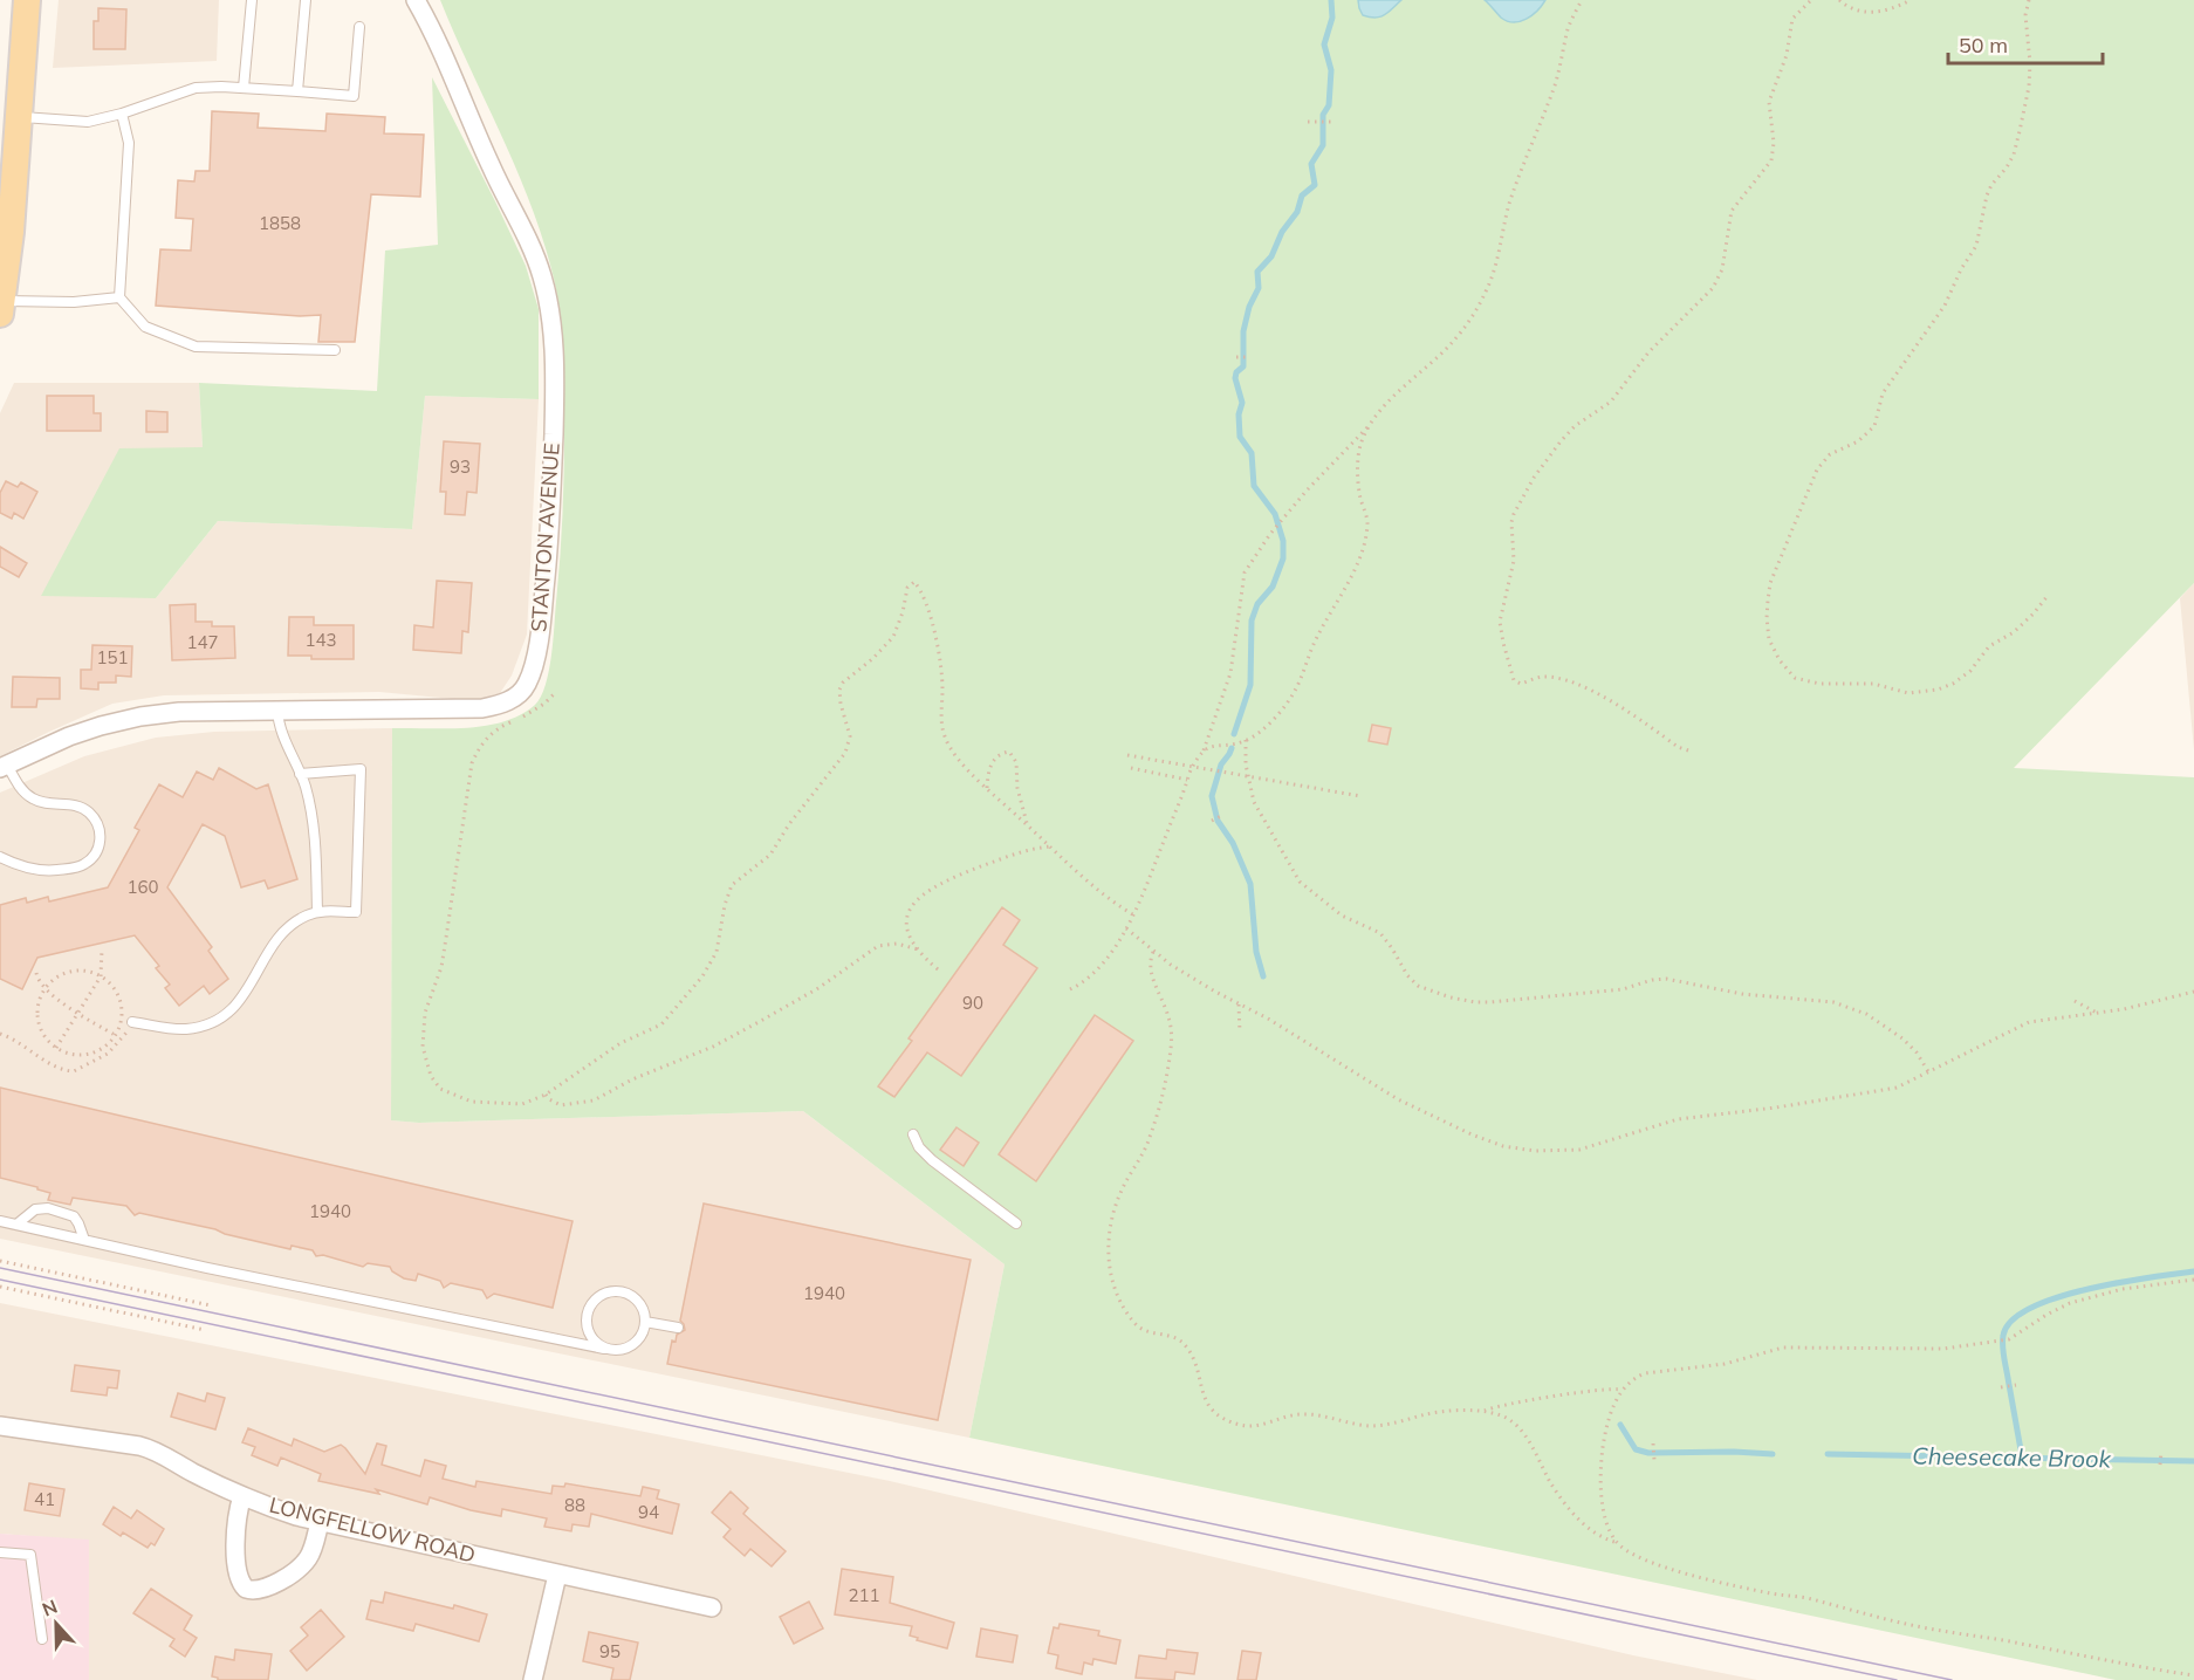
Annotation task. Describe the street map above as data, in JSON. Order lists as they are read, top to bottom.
{
  "streets": {
    "street": ["STANTON AVENUE", "LONGFELLOW ROAD"]
  },
  "water": ["Cheesecake Brook"],
  "house_numbers": [
    "1858",
    "93",
    "143",
    "147",
    "151",
    "160",
    "90",
    "1940",
    "1940",
    "41",
    "88",
    "94",
    "211",
    "95"
  ],
  "scale_bar": "50 m",
  "north": "top"
}
